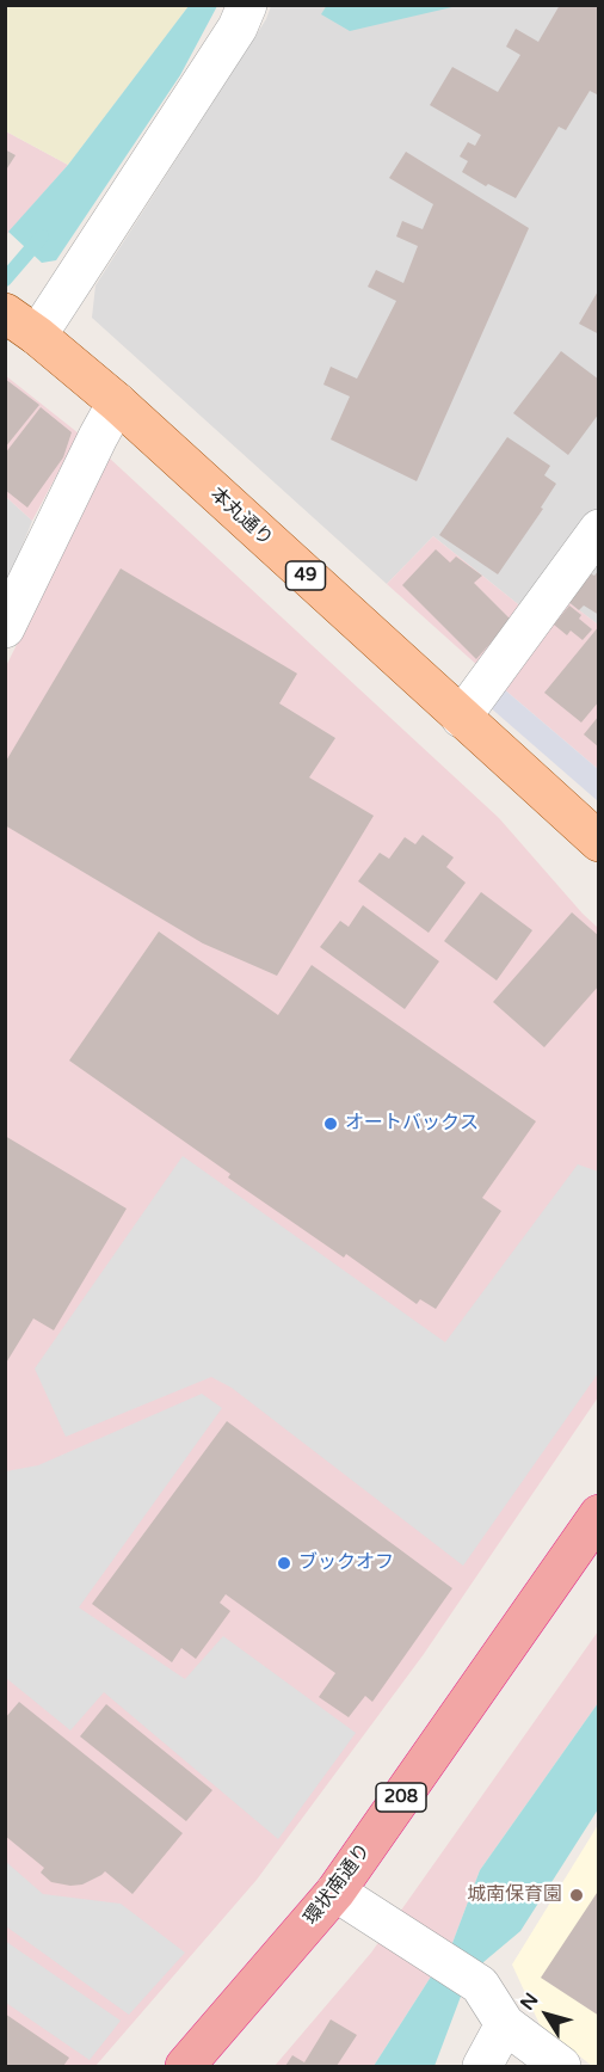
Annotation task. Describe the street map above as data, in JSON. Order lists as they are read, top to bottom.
{
  "streets": {
    "highway": ["208", "環状南通り"],
    "main road": ["本丸通り", "49"]
  },
  "places": ["オートバックス", "ブックオフ", "城南保育園"],
  "north": "top left"
}
